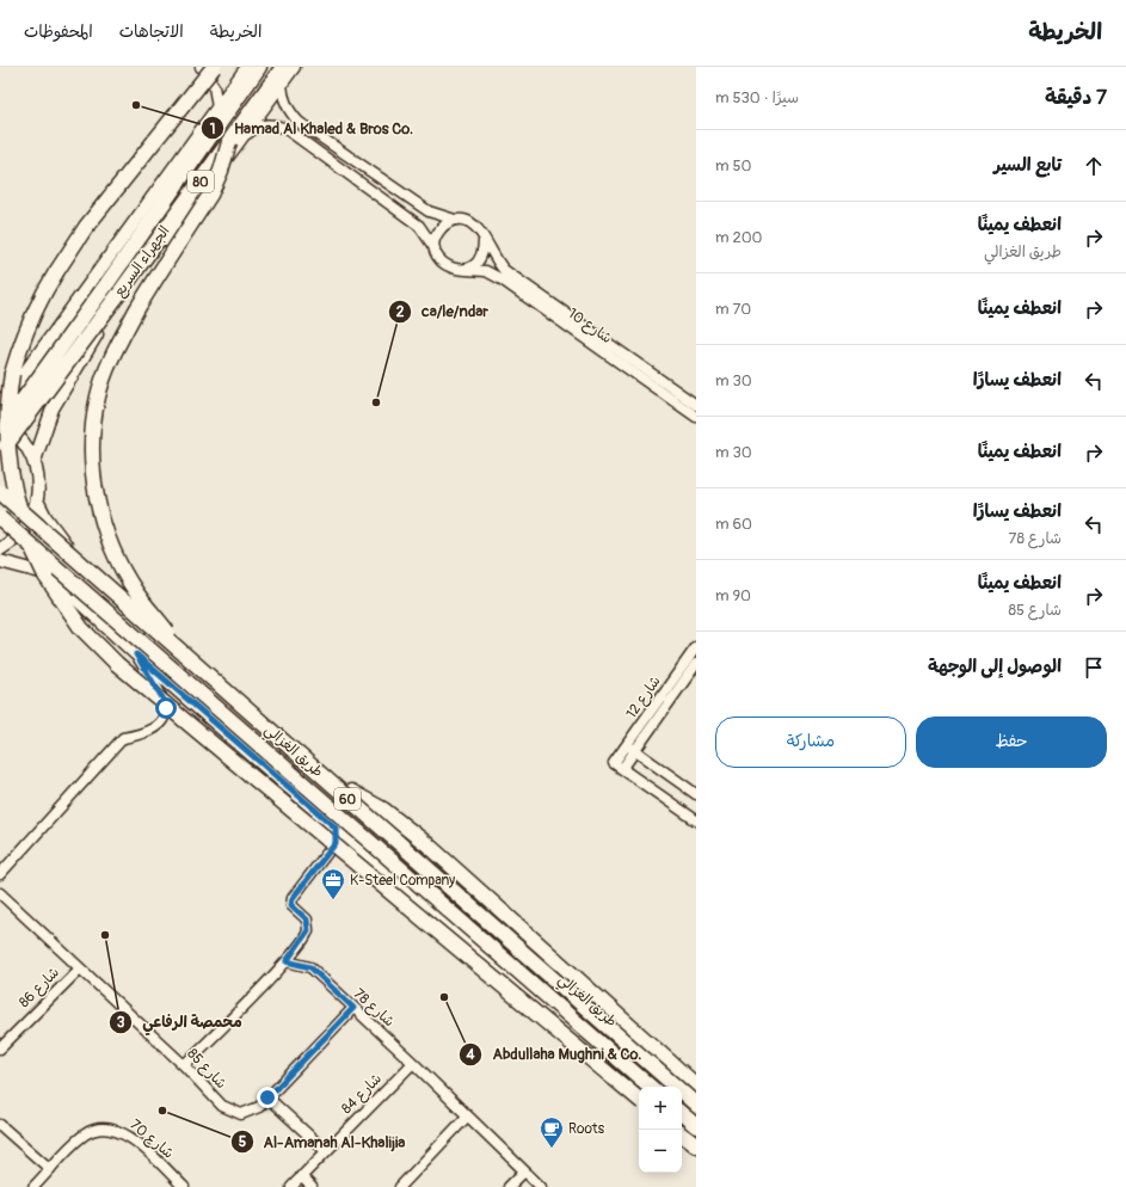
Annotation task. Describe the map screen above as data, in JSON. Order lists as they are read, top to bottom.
{
  "streets": {
    "highway": [
      "80",
      "الجهراء السريع",
      "طريق الغزالي",
      "60"
    ],
    "street": [
      "شارع 10",
      "شارع 12",
      "شارع 86",
      "شارع 78",
      "شارع 85",
      "شارع 84",
      "شارع 70"
    ]
  },
  "crossings": [
    ["شارع 86", "شارع 85"],
    ["شارع 78", "شارع 85"],
    ["شارع 78", "شارع 84"]
  ],
  "places": {
    "other": [
      "Hamad Al Khaled & Bros Co.",
      "ca/le/ndar",
      "محمصة الرفاعي",
      "Abdullaha Mughni & Co.",
      "Al-Amanah Al-Khalijia"
    ],
    "office": ["K-Steel Company"],
    "cafe": ["Roots"]
  },
  "page": {
    "header": "الخريطة",
    "nav": ["الخريطة", "الاتجاهات", "المحفوظات"],
    "heading": ["7 دقيقة", "سيرًا · 530 m"],
    "list": [
      ["تابع السير", "50 m"],
      ["انعطف يمينًا", "طريق الغزالي", "200 m"],
      ["انعطف يمينًا", "70 m"],
      ["انعطف يسارًا", "30 m"],
      ["انعطف يمينًا", "30 m"],
      ["انعطف يسارًا", "شارع 78", "60 m"],
      ["انعطف يمينًا", "شارع 85", "90 m"],
      "الوصول إلى الوجهة"
    ],
    "buttons": ["حفظ", "مشاركة"],
    "map_buttons": ["+", "−"]
  }
}
